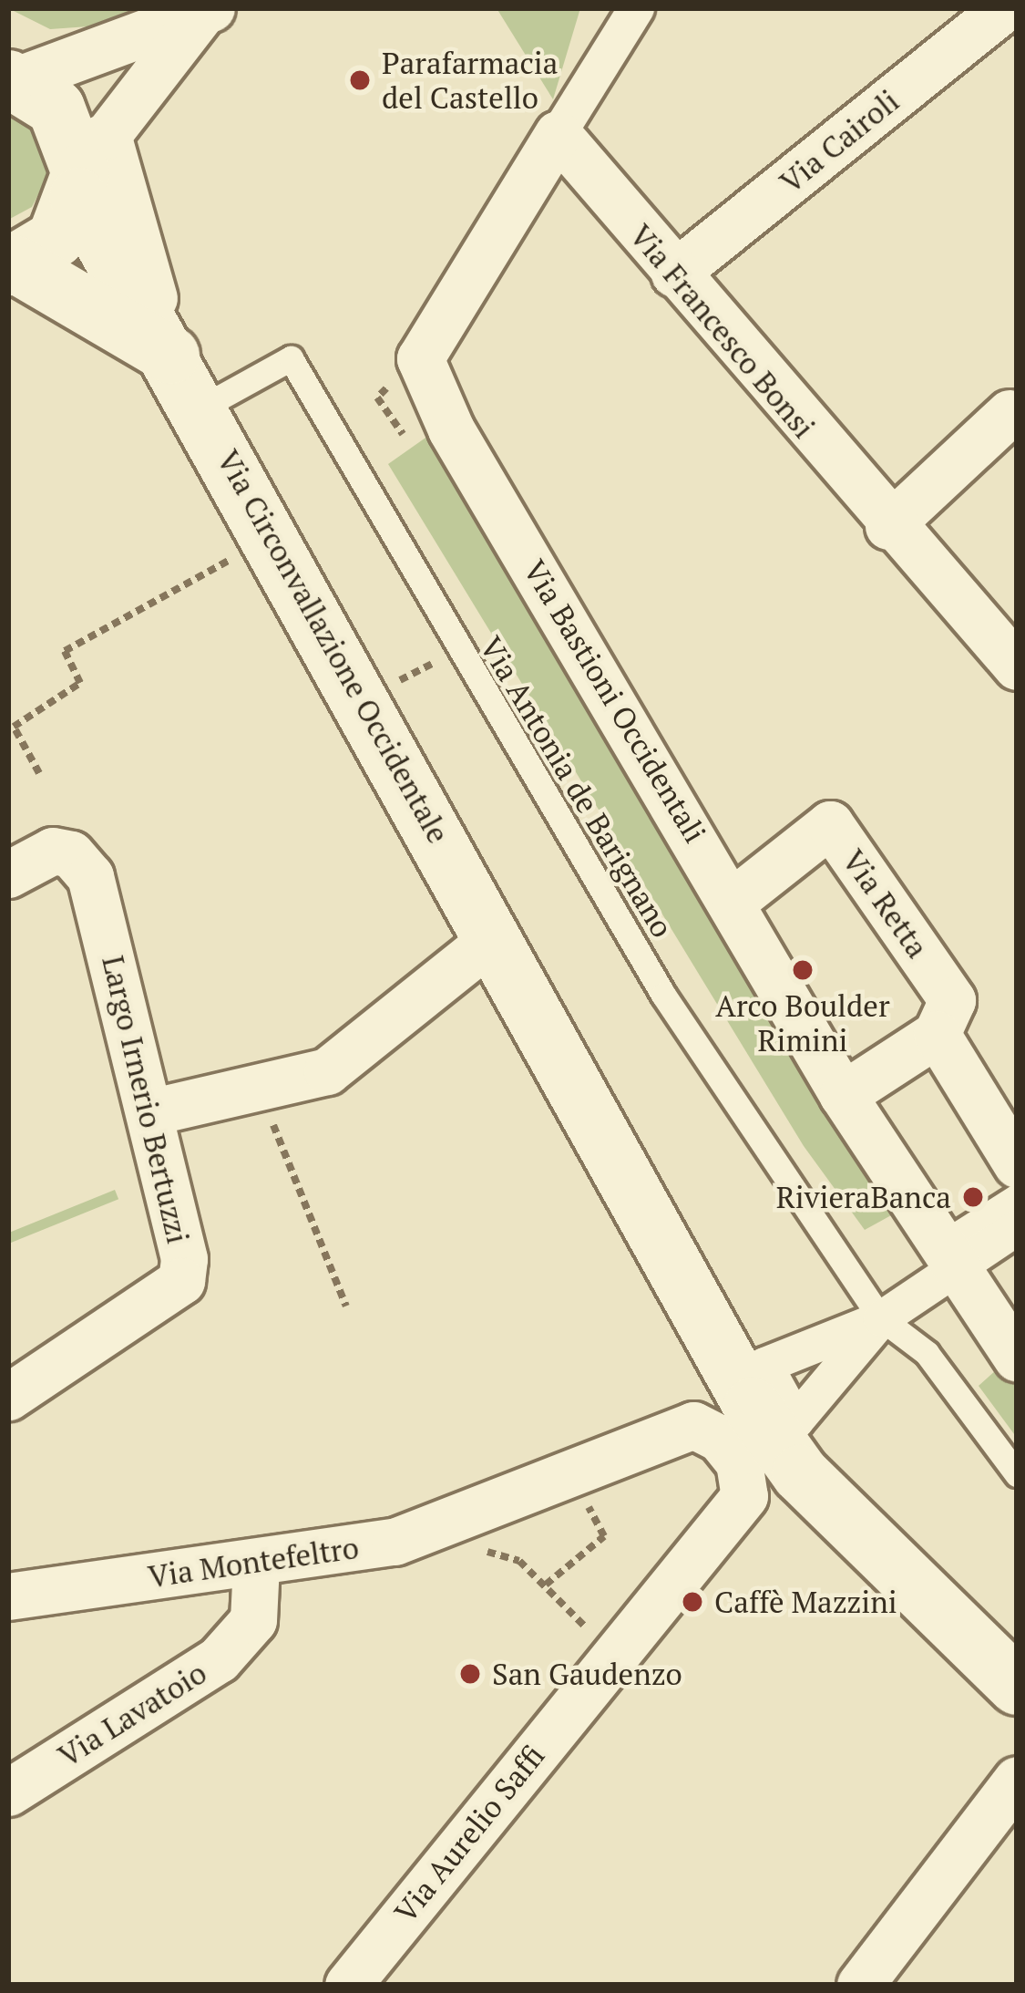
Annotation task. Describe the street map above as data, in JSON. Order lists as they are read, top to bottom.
{
  "streets": {
    "street": [
      "Via Cairoli",
      "Via Francesco Bonsi",
      "Via Circonvallazione Occidentale",
      "Via Bastioni Occidentali",
      "Via Retta",
      "Largo Irnerio Bertuzzi",
      "Via Montefeltro",
      "Via Lavatoio",
      "Via Aurelio Saffi"
    ],
    "lane": ["Via Antonia de Barignano"]
  },
  "crossings": [
    ["Via Cairoli", "Via Francesco Bonsi"],
    ["Via Francesco Bonsi", "Via Bastioni Occidentali"],
    ["Via Circonvallazione Occidentale", "Via Antonia de Barignano"],
    ["Via Bastioni Occidentali", "Via Retta"],
    ["Via Montefeltro", "Via Lavatoio"],
    ["Via Montefeltro", "Via Aurelio Saffi"]
  ],
  "places": [
    "Parafarmacia del Castello",
    "Arco Boulder Rimini",
    "RivieraBanca",
    "Caffè Mazzini",
    "San Gaudenzo"
  ]
}
